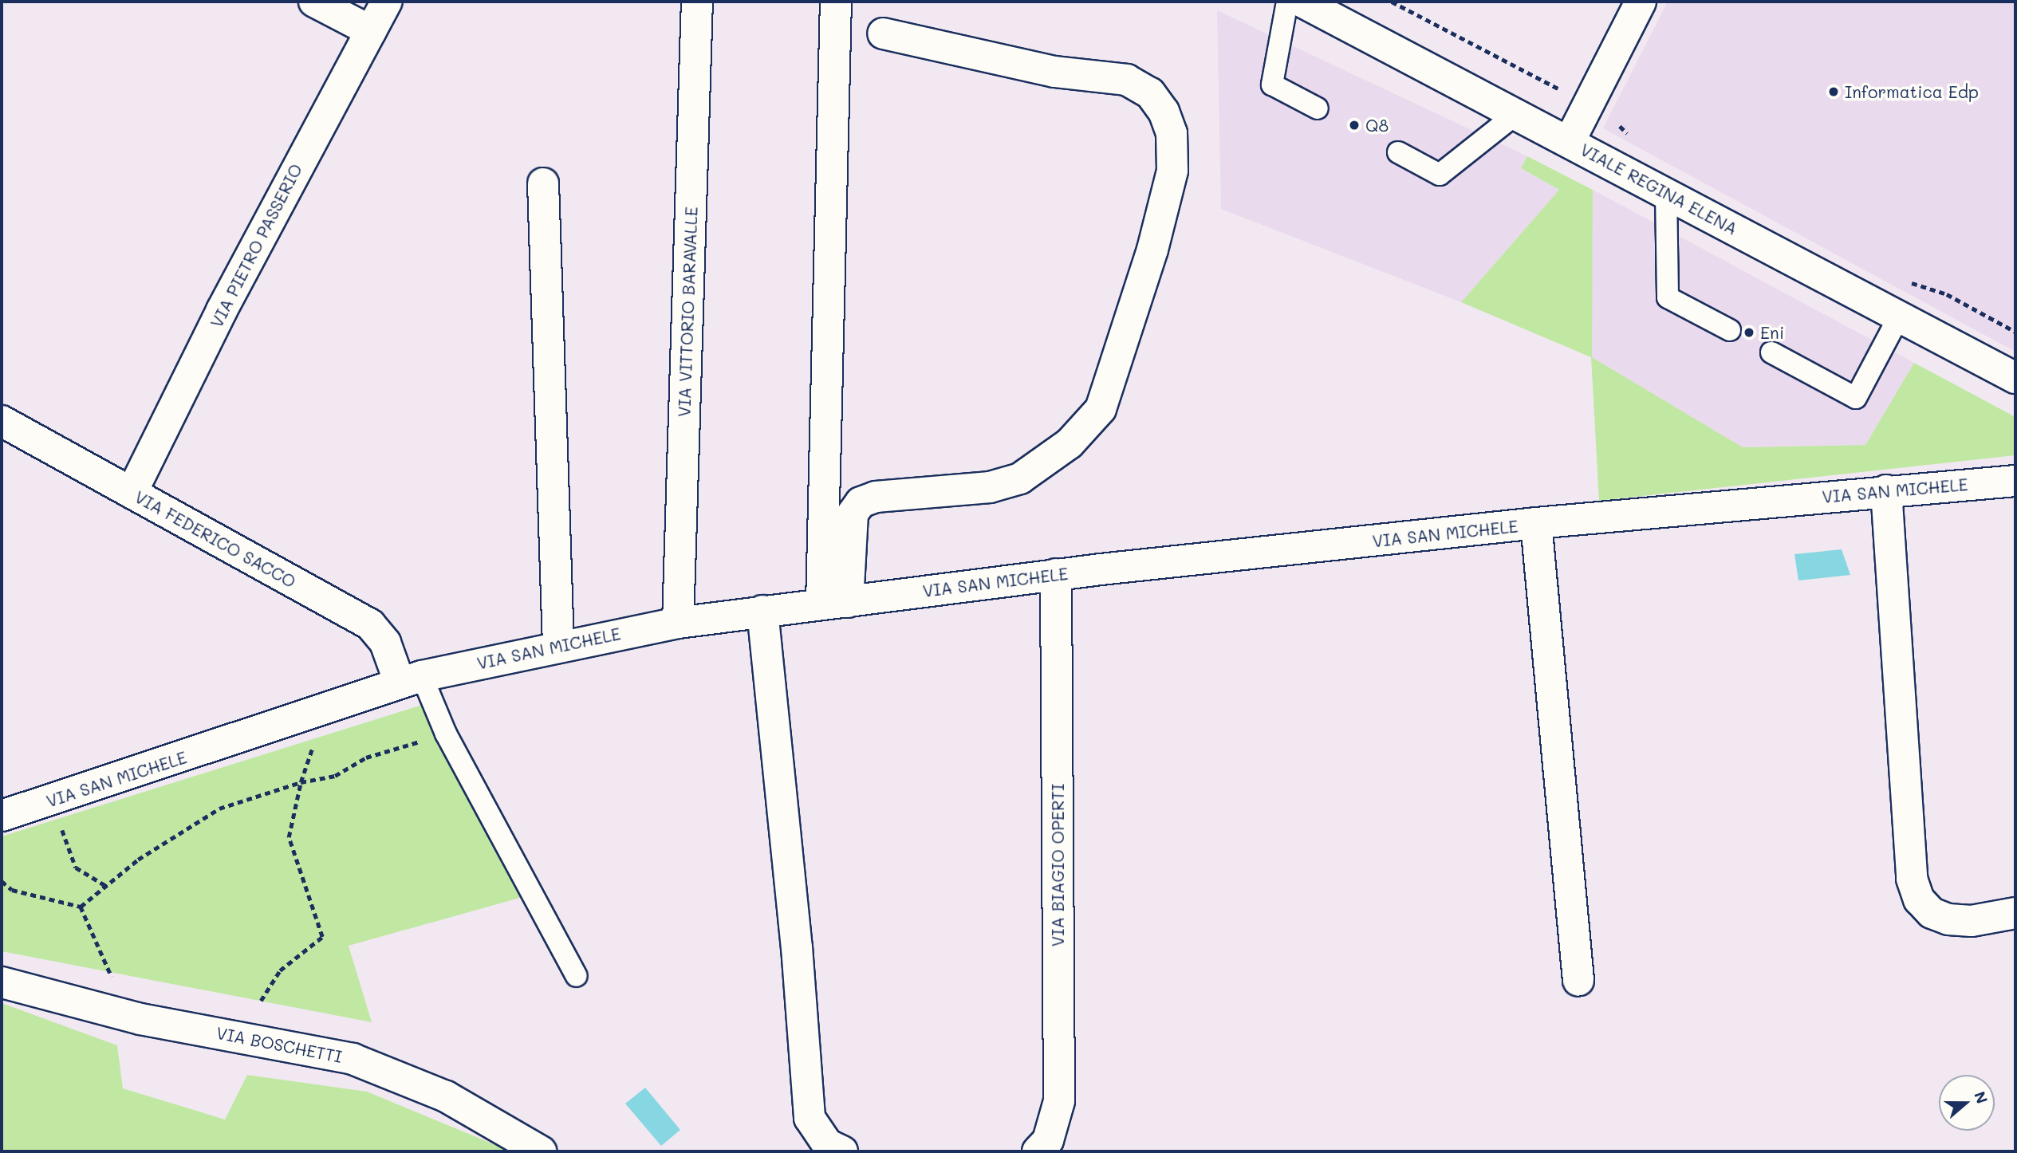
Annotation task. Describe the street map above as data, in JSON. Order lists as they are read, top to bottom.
{
  "streets": {
    "street": [
      "VIALE REGINA ELENA",
      "VIA PIETRO PASSERIO",
      "VIA VITTORIO BARAVALLE",
      "VIA SAN MICHELE",
      "VIA FEDERICO SACCO",
      "VIA BIAGIO OPERTI",
      "VIA BOSCHETTI"
    ]
  },
  "crossings": [
    ["VIA PIETRO PASSERIO", "VIA FEDERICO SACCO"],
    ["VIA VITTORIO BARAVALLE", "VIA SAN MICHELE"],
    ["VIA SAN MICHELE", "VIA FEDERICO SACCO"],
    ["VIA SAN MICHELE", "VIA BIAGIO OPERTI"]
  ],
  "places": ["Informatica Edp", "Q8", "Eni"],
  "north": "right"
}
